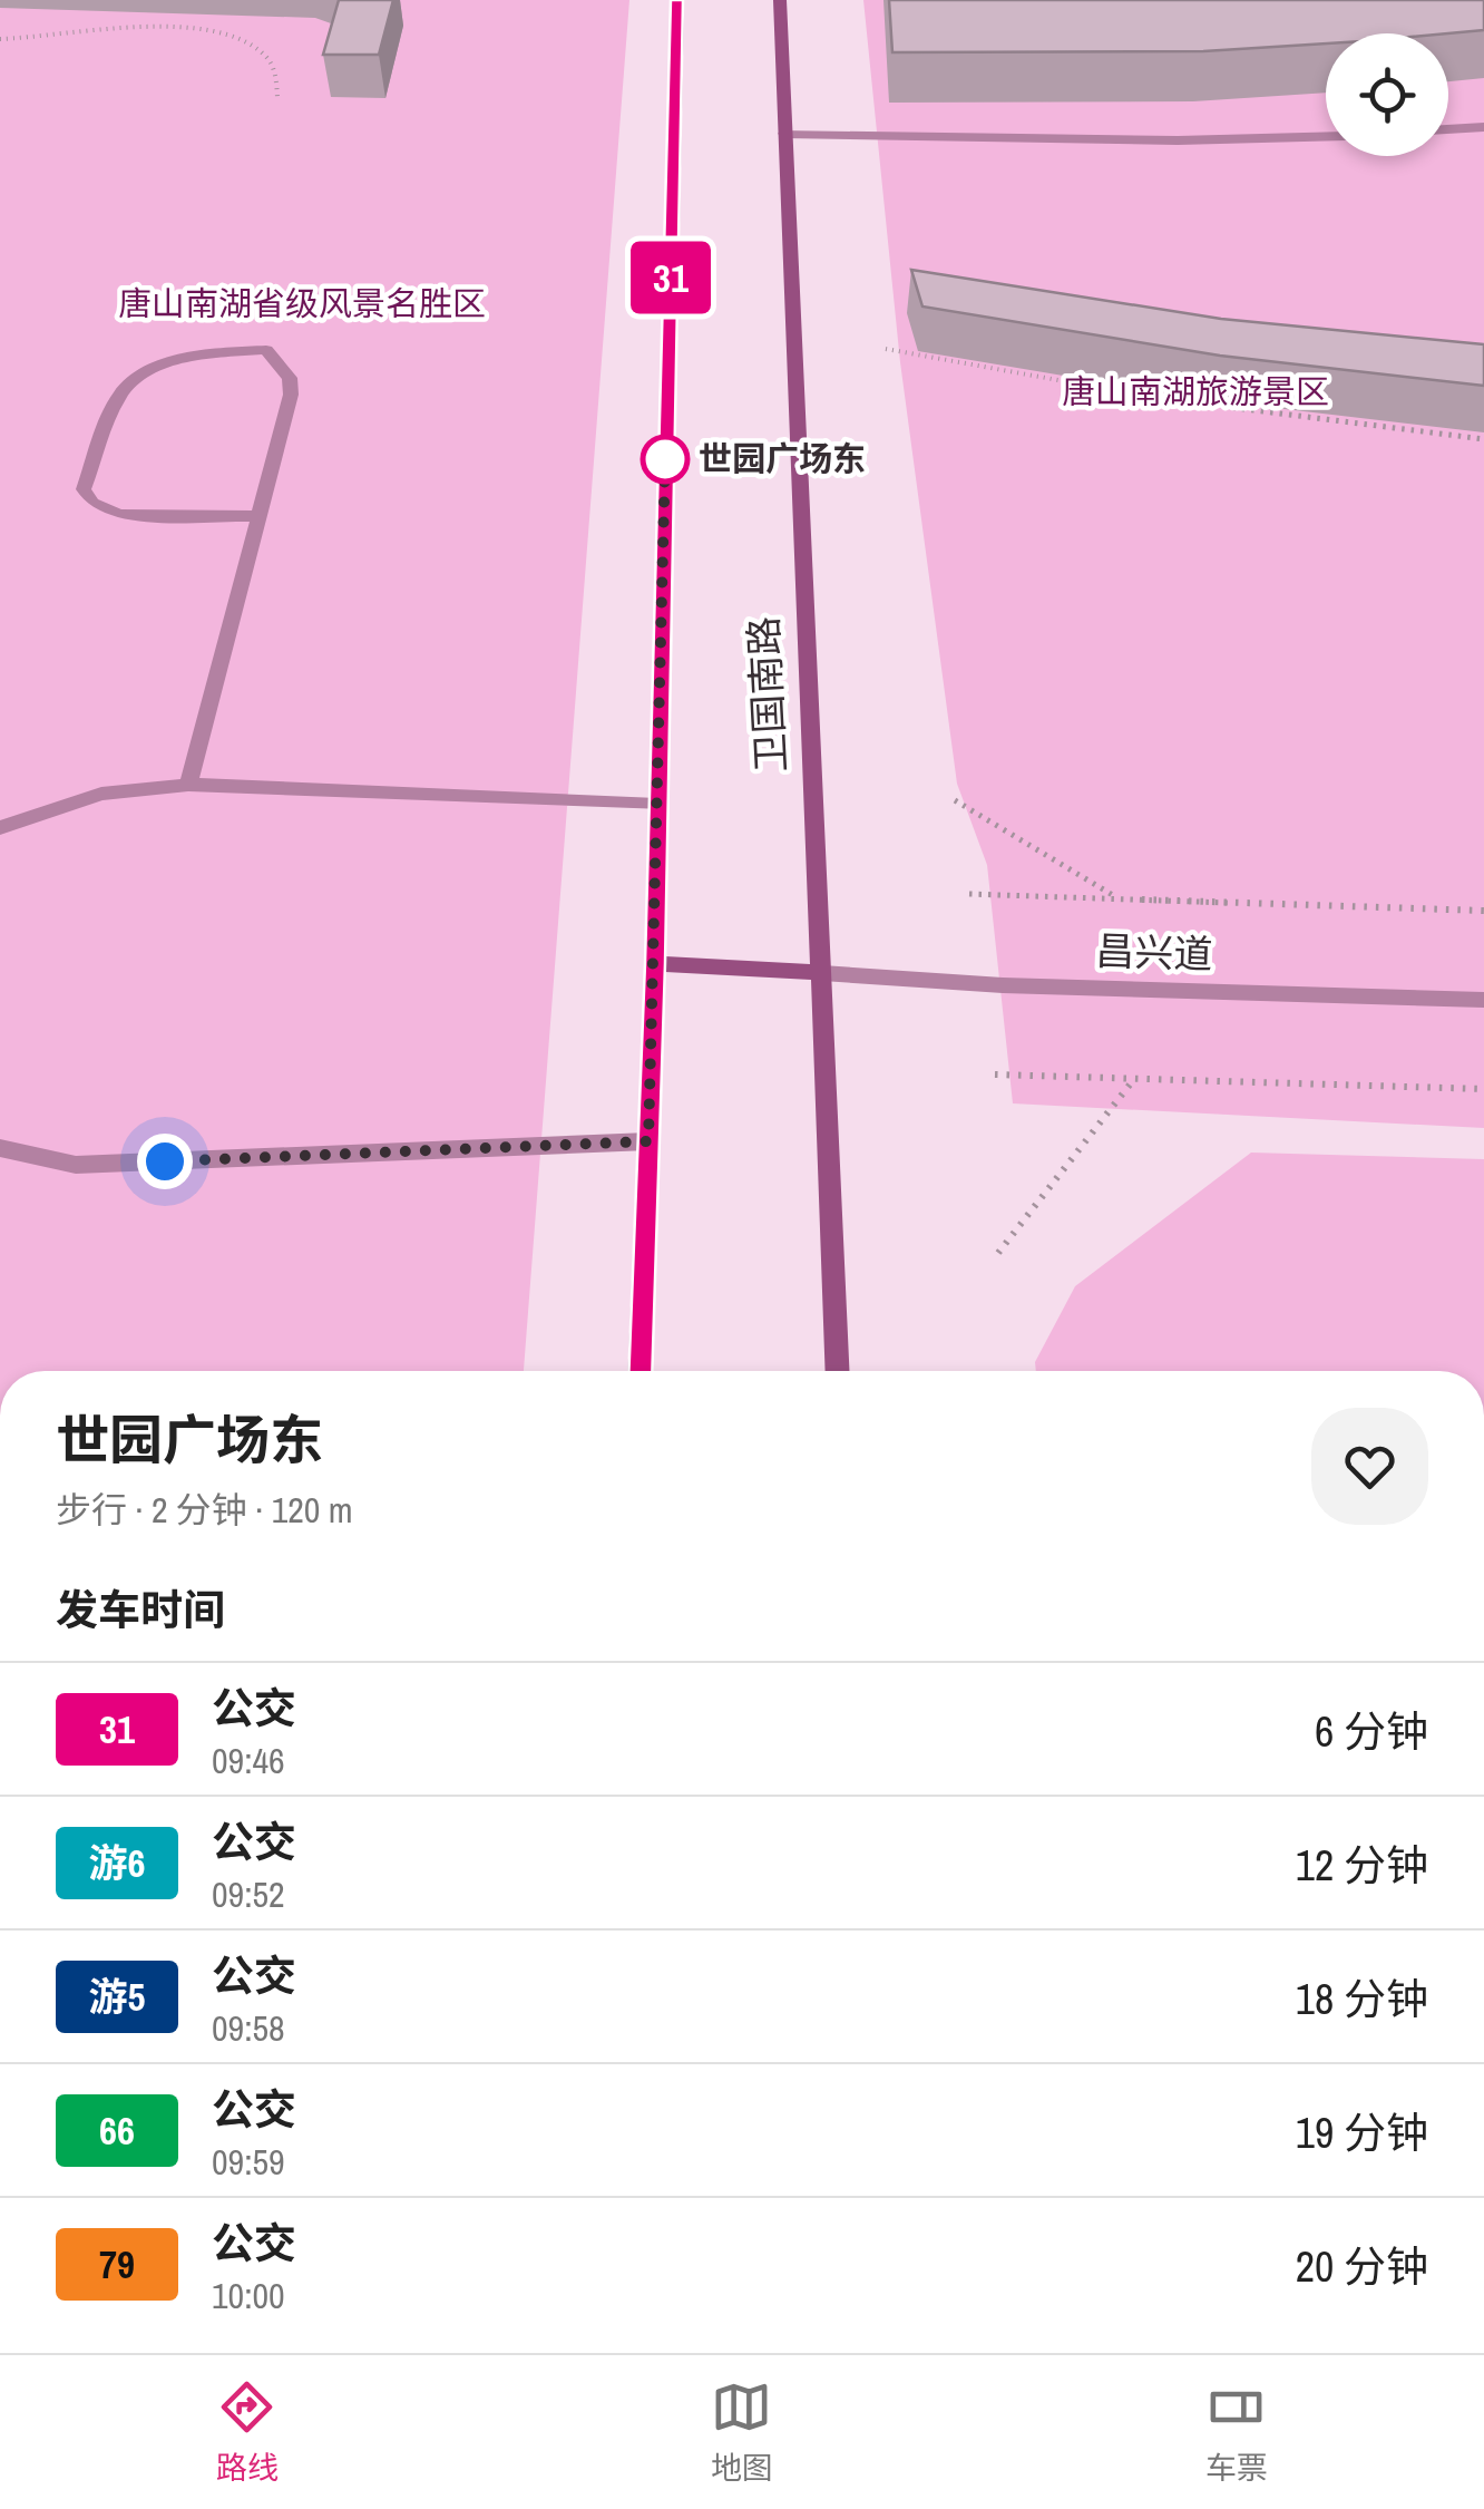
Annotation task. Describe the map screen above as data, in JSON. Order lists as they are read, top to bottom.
{
  "streets": {
    "main road": ["卫国南路"],
    "street": ["昌兴道"]
  },
  "crossings": [
    ["卫国南路", "昌兴道"]
  ],
  "parks": ["唐山南湖省级风景名胜区", "唐山南湖旅游景区"],
  "places": ["世园广场东"],
  "lines": ["bus line 31"],
  "page": {
    "on_map": "31",
    "heading": [
      ["世园广场东", "步行 · 2 分钟 · 120 m"],
      "发车时间"
    ],
    "list": [
      {
        "mark": "31",
        "name": "公交",
        "note": "09:46",
        "value": "6 分钟"
      },
      {
        "mark": "游6",
        "name": "公交",
        "note": "09:52",
        "value": "12 分钟"
      },
      {
        "mark": "游5",
        "name": "公交",
        "note": "09:58",
        "value": "18 分钟"
      },
      {
        "mark": "66",
        "name": "公交",
        "note": "09:59",
        "value": "19 分钟"
      },
      {
        "mark": "79",
        "name": "公交",
        "note": "10:00",
        "value": "20 分钟"
      }
    ],
    "tabs": ["路线", "地图", "车票"]
  }
}
